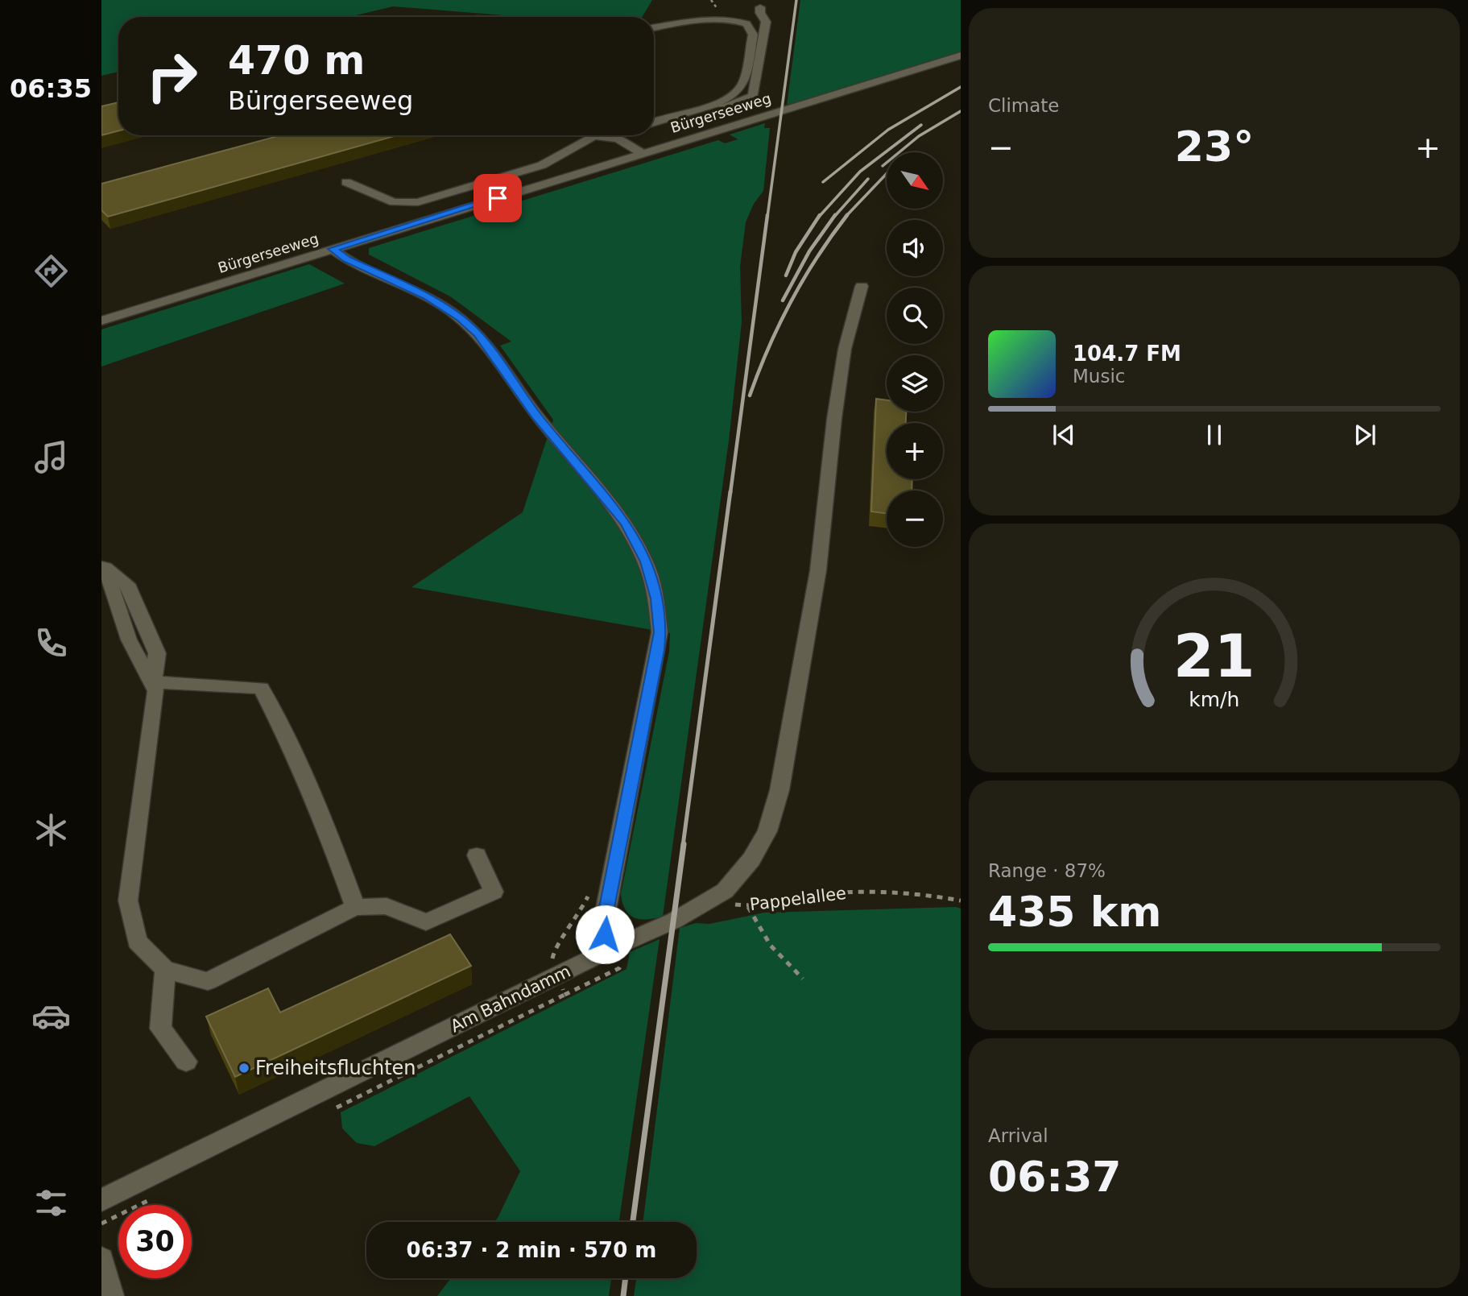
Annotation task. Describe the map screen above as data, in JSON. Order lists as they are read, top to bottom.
{
  "streets": {
    "street": ["Bürgerseeweg", "Am Bahndamm"],
    "path": ["Pappelallee"]
  },
  "places": ["Freiheitsfluchten"],
  "north": "bottom right",
  "page": {
    "tabs": "06:35",
    "tile": [
      "Climate",
      ["Range · 87%", "435 km"],
      ["Arrival", "06:37"]
    ],
    "turn": ["470 m", "Bürgerseeweg"],
    "heat": ["−", "23°", "+"],
    "map_buttons": ["+", "−"],
    "song": ["104.7 FM", "Music"],
    "limit": "30",
    "trip": "06:37 · 2 min · 570 m",
    "gauge": ["21", "km/h"]
  }
}
